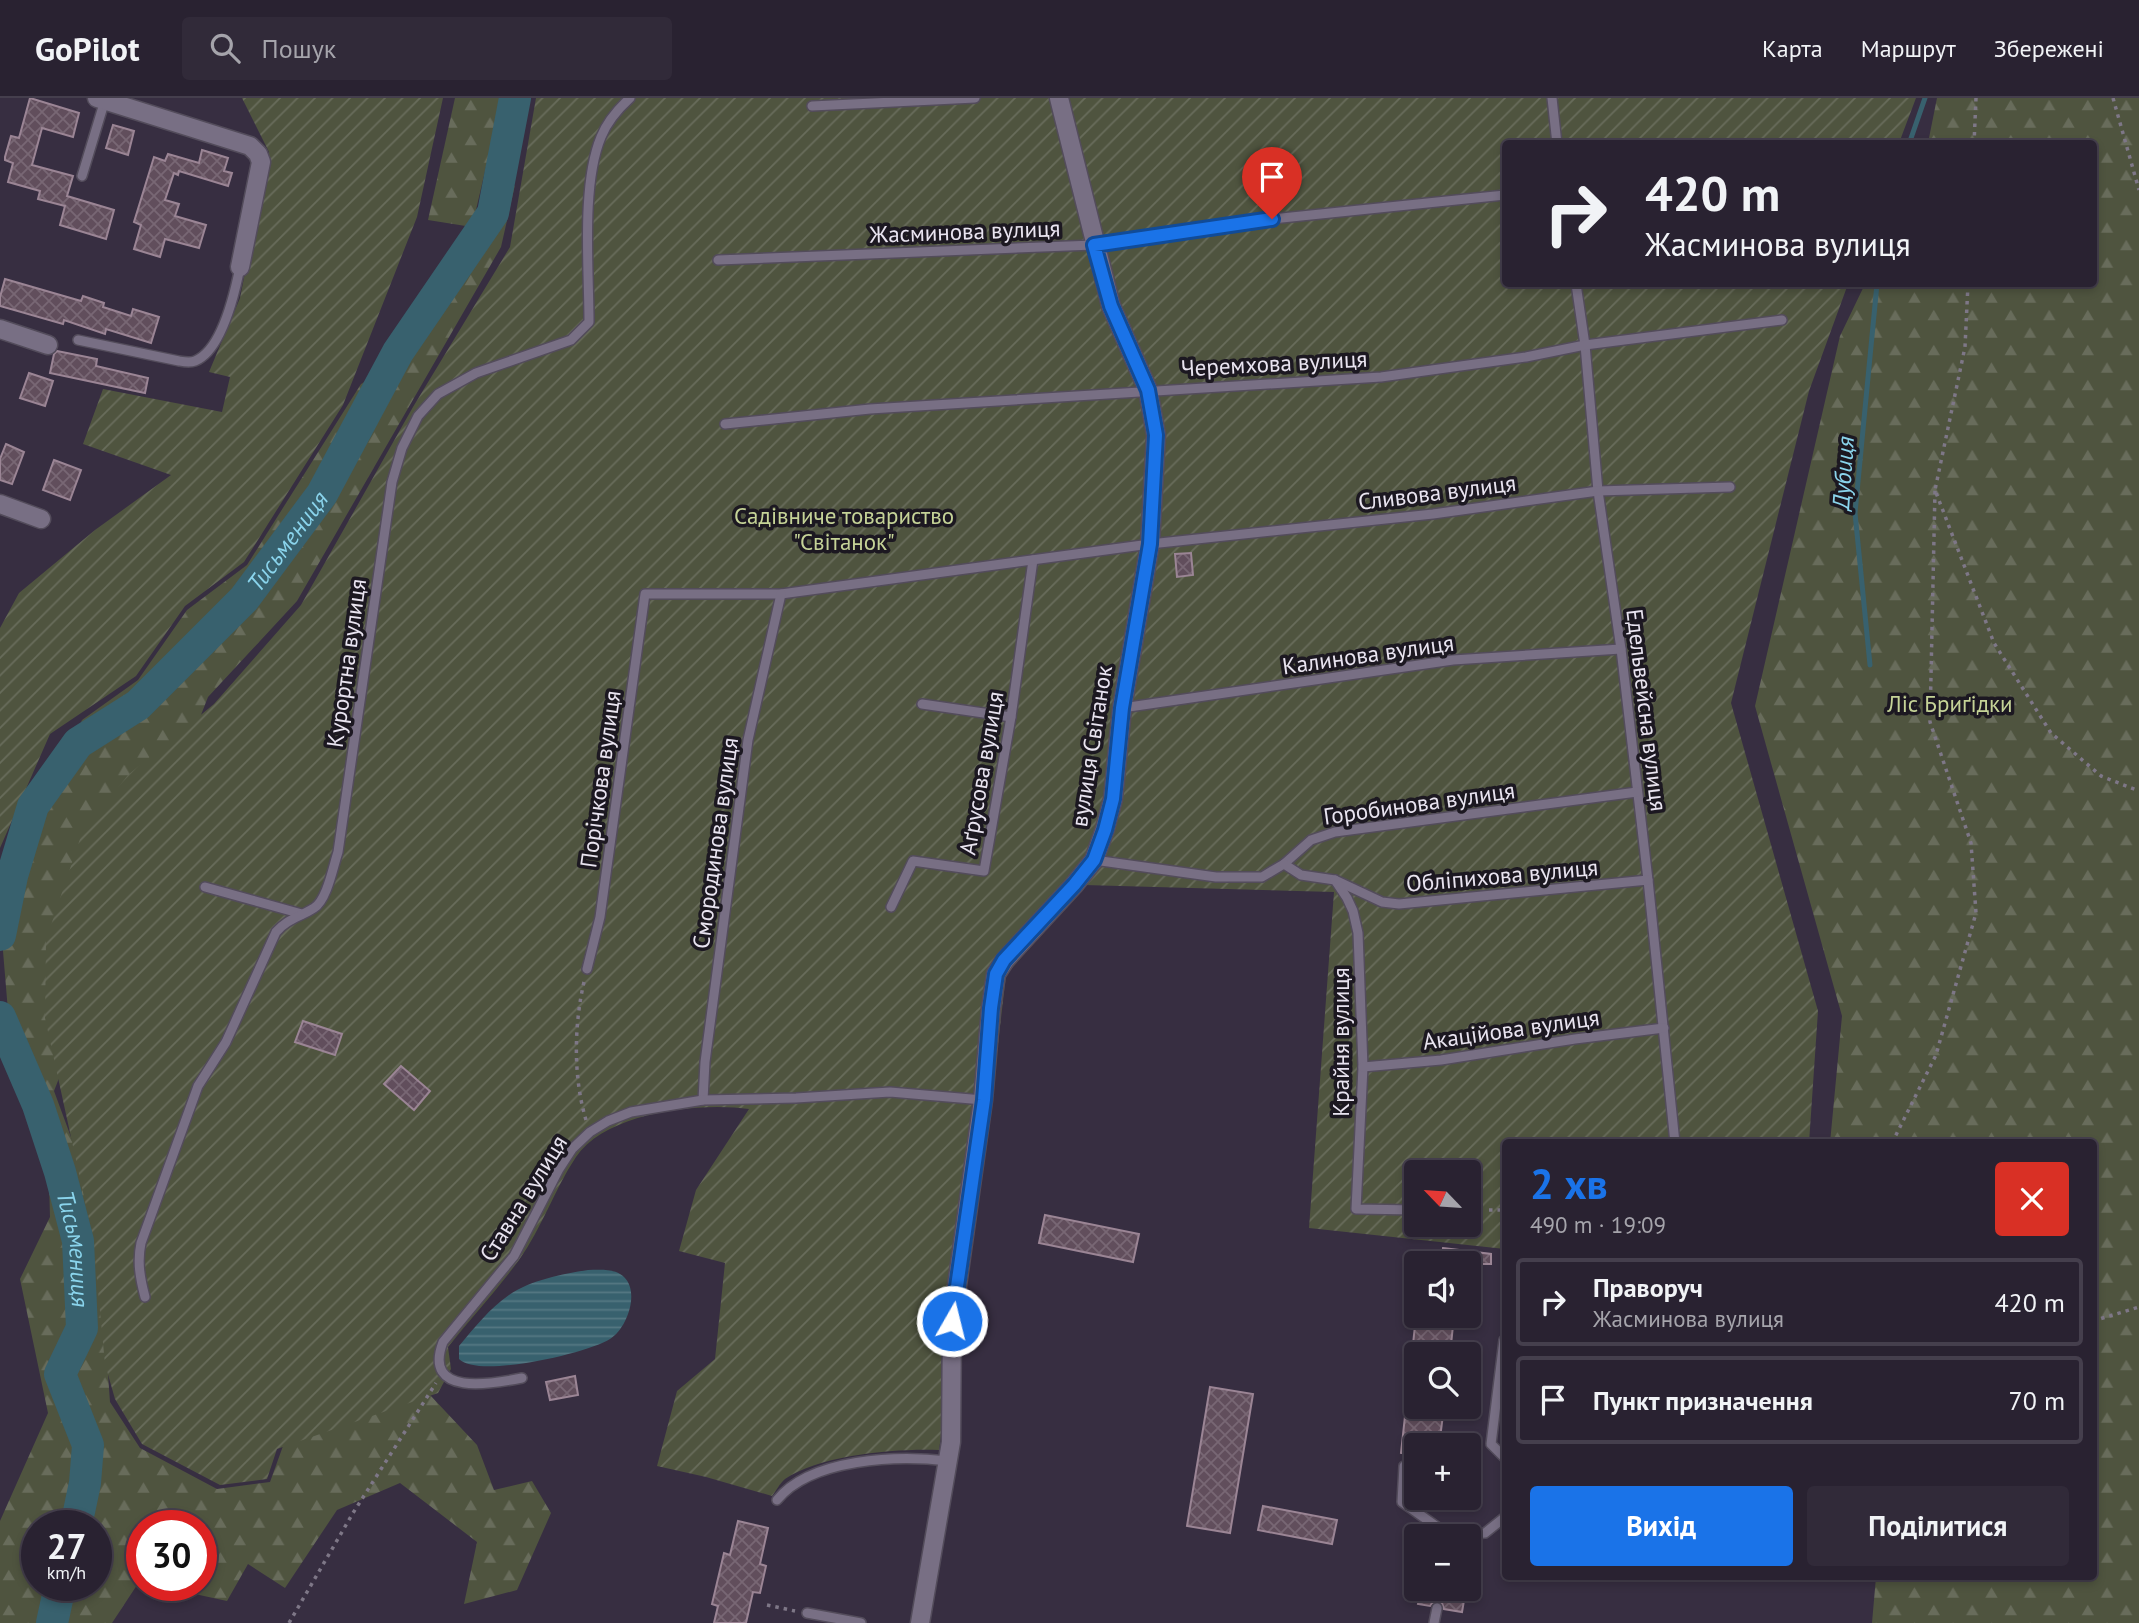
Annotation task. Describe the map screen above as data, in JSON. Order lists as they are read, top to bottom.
{
  "streets": {
    "street": ["вулиця Світанок"],
    "lane": [
      "Жасминова вулиця",
      "Черемхова вулиця",
      "Сливова вулиця",
      "Калинова вулиця",
      "Курортна вулиця",
      "Едельвейсна вулиця",
      "Аґрусова вулиця",
      "Порічкова вулиця",
      "Горобинова вулиця",
      "Смородинова вулиця",
      "Обліпихова вулиця",
      "Акаційова вулиця",
      "Крайня вулиця",
      "Ставна вулиця"
    ]
  },
  "crossings": [
    ["Жасминова вулиця", "вулиця Світанок"],
    ["Черемхова вулиця", "Едельвейсна вулиця"],
    ["Черемхова вулиця", "вулиця Світанок"],
    ["Сливова вулиця", "Едельвейсна вулиця"],
    ["Сливова вулиця", "вулиця Світанок"],
    ["Сливова вулиця", "Аґрусова вулиця"],
    ["Сливова вулиця", "Порічкова вулиця"],
    ["Сливова вулиця", "Смородинова вулиця"],
    ["Калинова вулиця", "Едельвейсна вулиця"],
    ["Калинова вулиця", "вулиця Світанок"],
    ["Едельвейсна вулиця", "Горобинова вулиця"],
    ["Едельвейсна вулиця", "Обліпихова вулиця"],
    ["Едельвейсна вулиця", "Акаційова вулиця"],
    ["вулиця Світанок", "Горобинова вулиця"],
    ["вулиця Світанок", "Ставна вулиця"],
    ["Горобинова вулиця", "Обліпихова вулиця"],
    ["Смородинова вулиця", "Ставна вулиця"],
    ["Обліпихова вулиця", "Крайня вулиця"],
    ["Акаційова вулиця", "Крайня вулиця"]
  ],
  "water": ["Дубиця", "Тисьмениця"],
  "parks": ["Садівниче товариство \"Світанок\"", "Ліс Бриґідки"],
  "north": "top left",
  "page": {
    "header": "GoPilot",
    "search": "Пошук",
    "nav": ["Карта", "Маршрут", "Збережені"],
    "turn": ["420 m", "Жасминова вулиця"],
    "heading": ["2 хв", "490 m · 19:09"],
    "map_buttons": ["+", "−"],
    "list": [
      {
        "name": "Праворуч",
        "note": "Жасминова вулиця",
        "value": "420 m"
      },
      {
        "name": "Пункт призначення",
        "value": "70 m"
      }
    ],
    "buttons": ["Вихід", "Поділитися"],
    "speed": "27 km/h",
    "limit": "30"
  }
}
